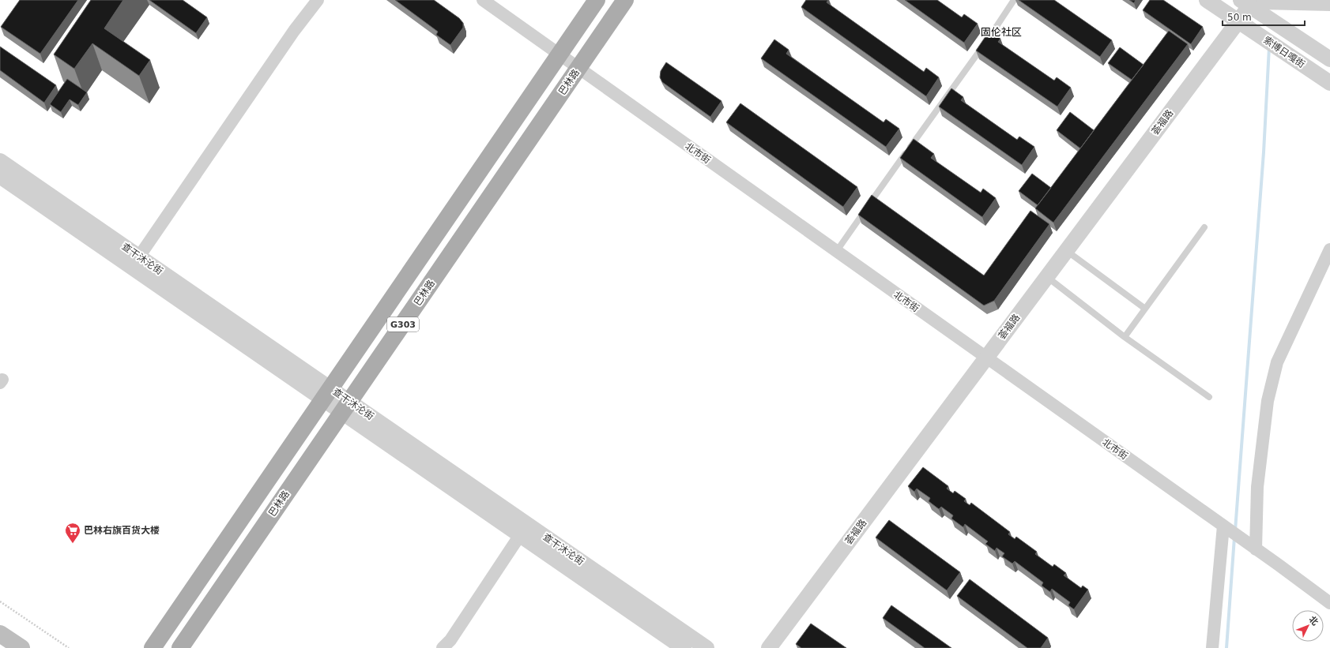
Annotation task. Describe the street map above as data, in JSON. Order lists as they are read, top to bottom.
{
  "streets": {
    "main road": ["巴林路", "G303"],
    "street": [
      "索博日嘎街",
      "荟福路",
      "北市街",
      "查干沐沦街"
    ]
  },
  "crossings": [
    ["索博日嘎街", "荟福路"],
    ["巴林路", "北市街"],
    ["巴林路", "查干沐沦街"],
    ["荟福路", "北市街"],
    ["北市街", "G303"],
    ["查干沐沦街", "G303"]
  ],
  "districts": ["固伦社区"],
  "places": {
    "supermarket": ["巴林右旗百货大楼"]
  },
  "scale_bar": "50 m",
  "north": "top right"
}
